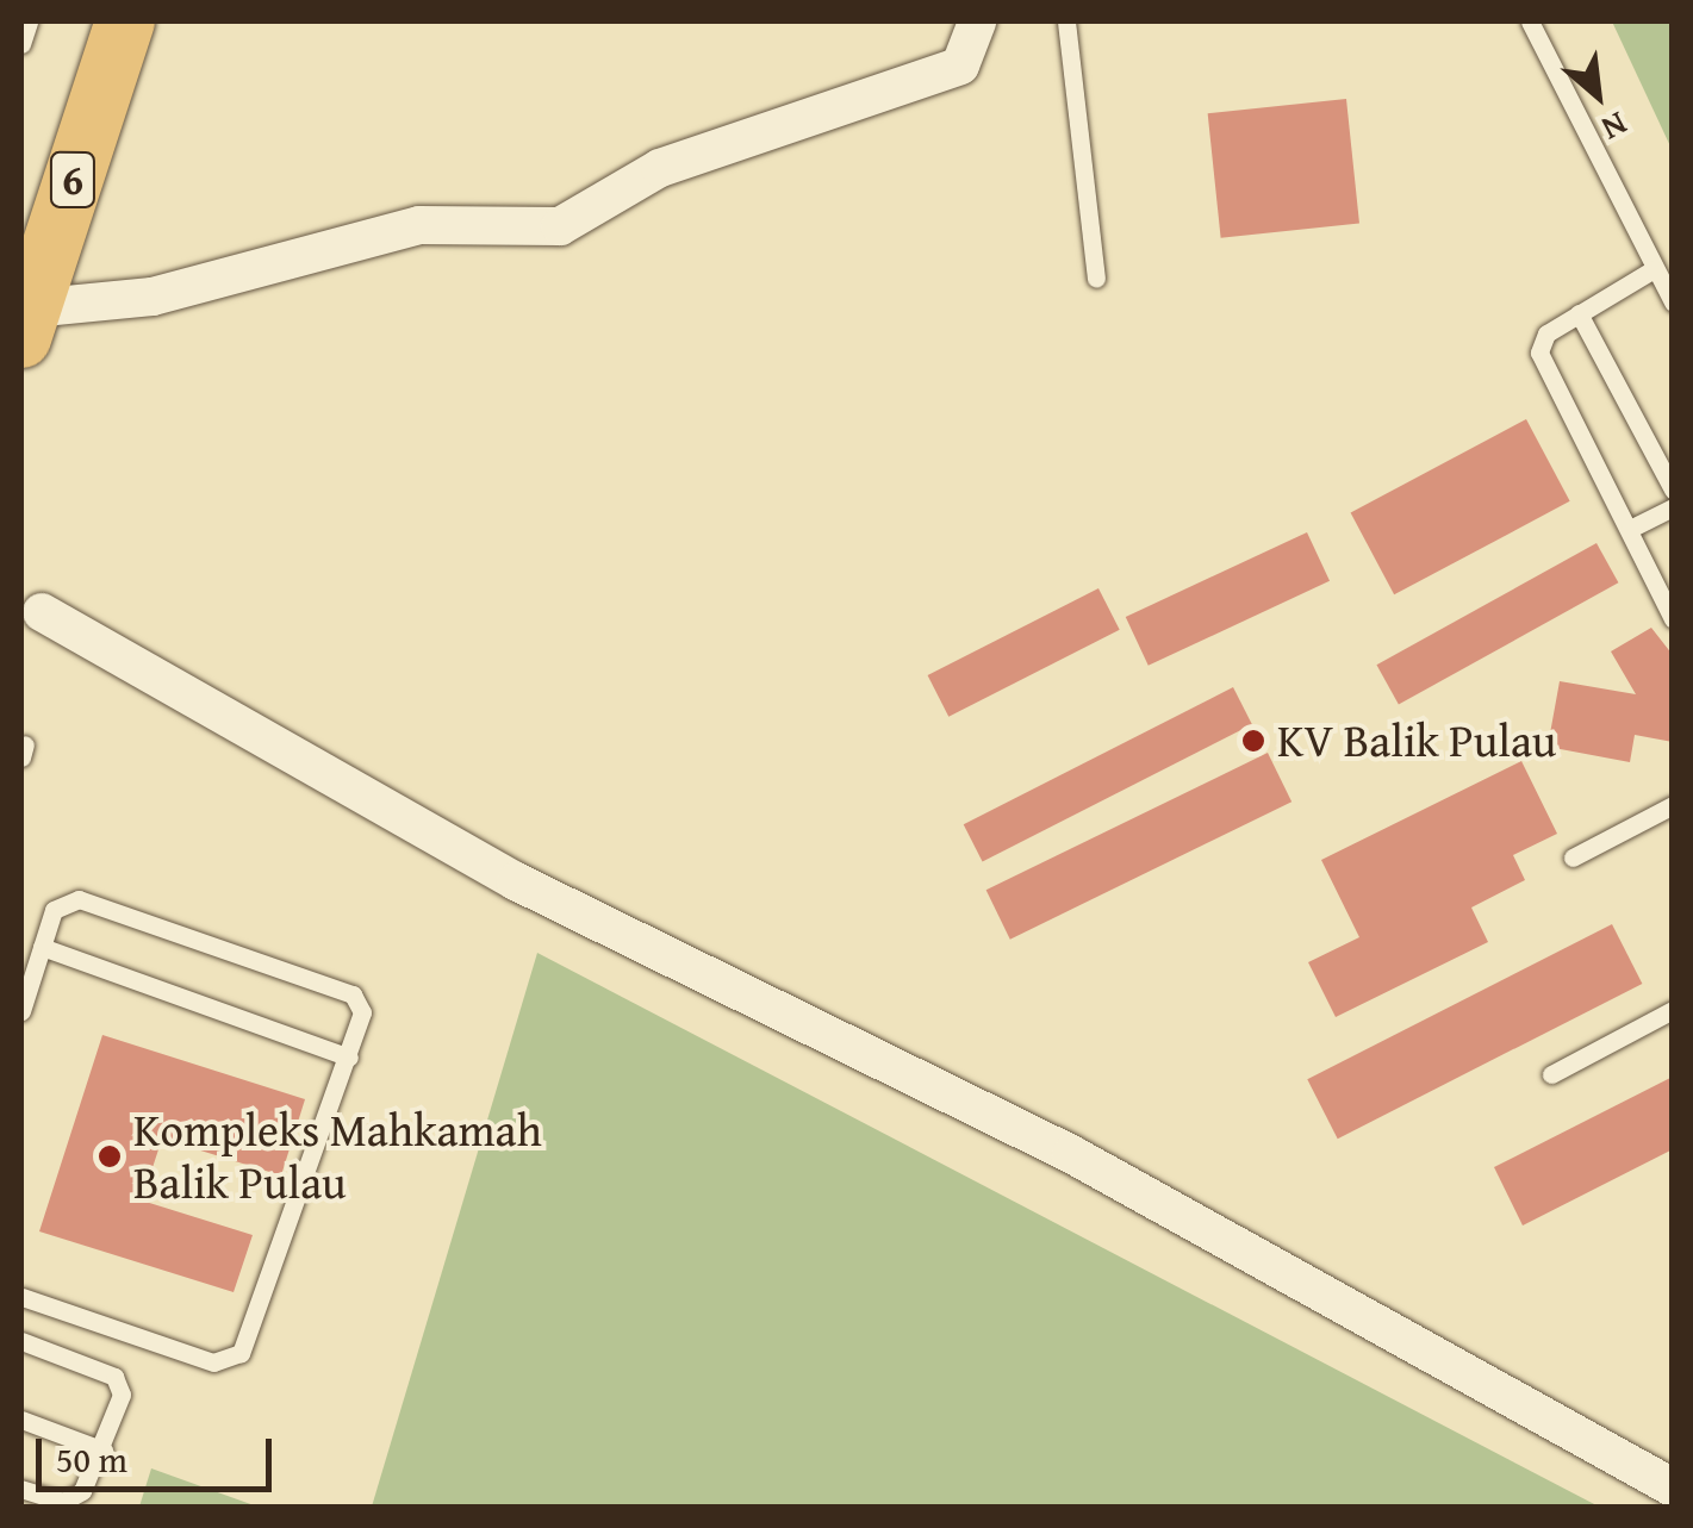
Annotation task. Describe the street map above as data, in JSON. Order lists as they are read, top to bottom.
{
  "streets": {
    "main road": ["6"]
  },
  "places": ["KV Balik Pulau", "Kompleks Mahkamah Balik Pulau"],
  "scale_bar": "50 m",
  "north": "bottom right"
}
